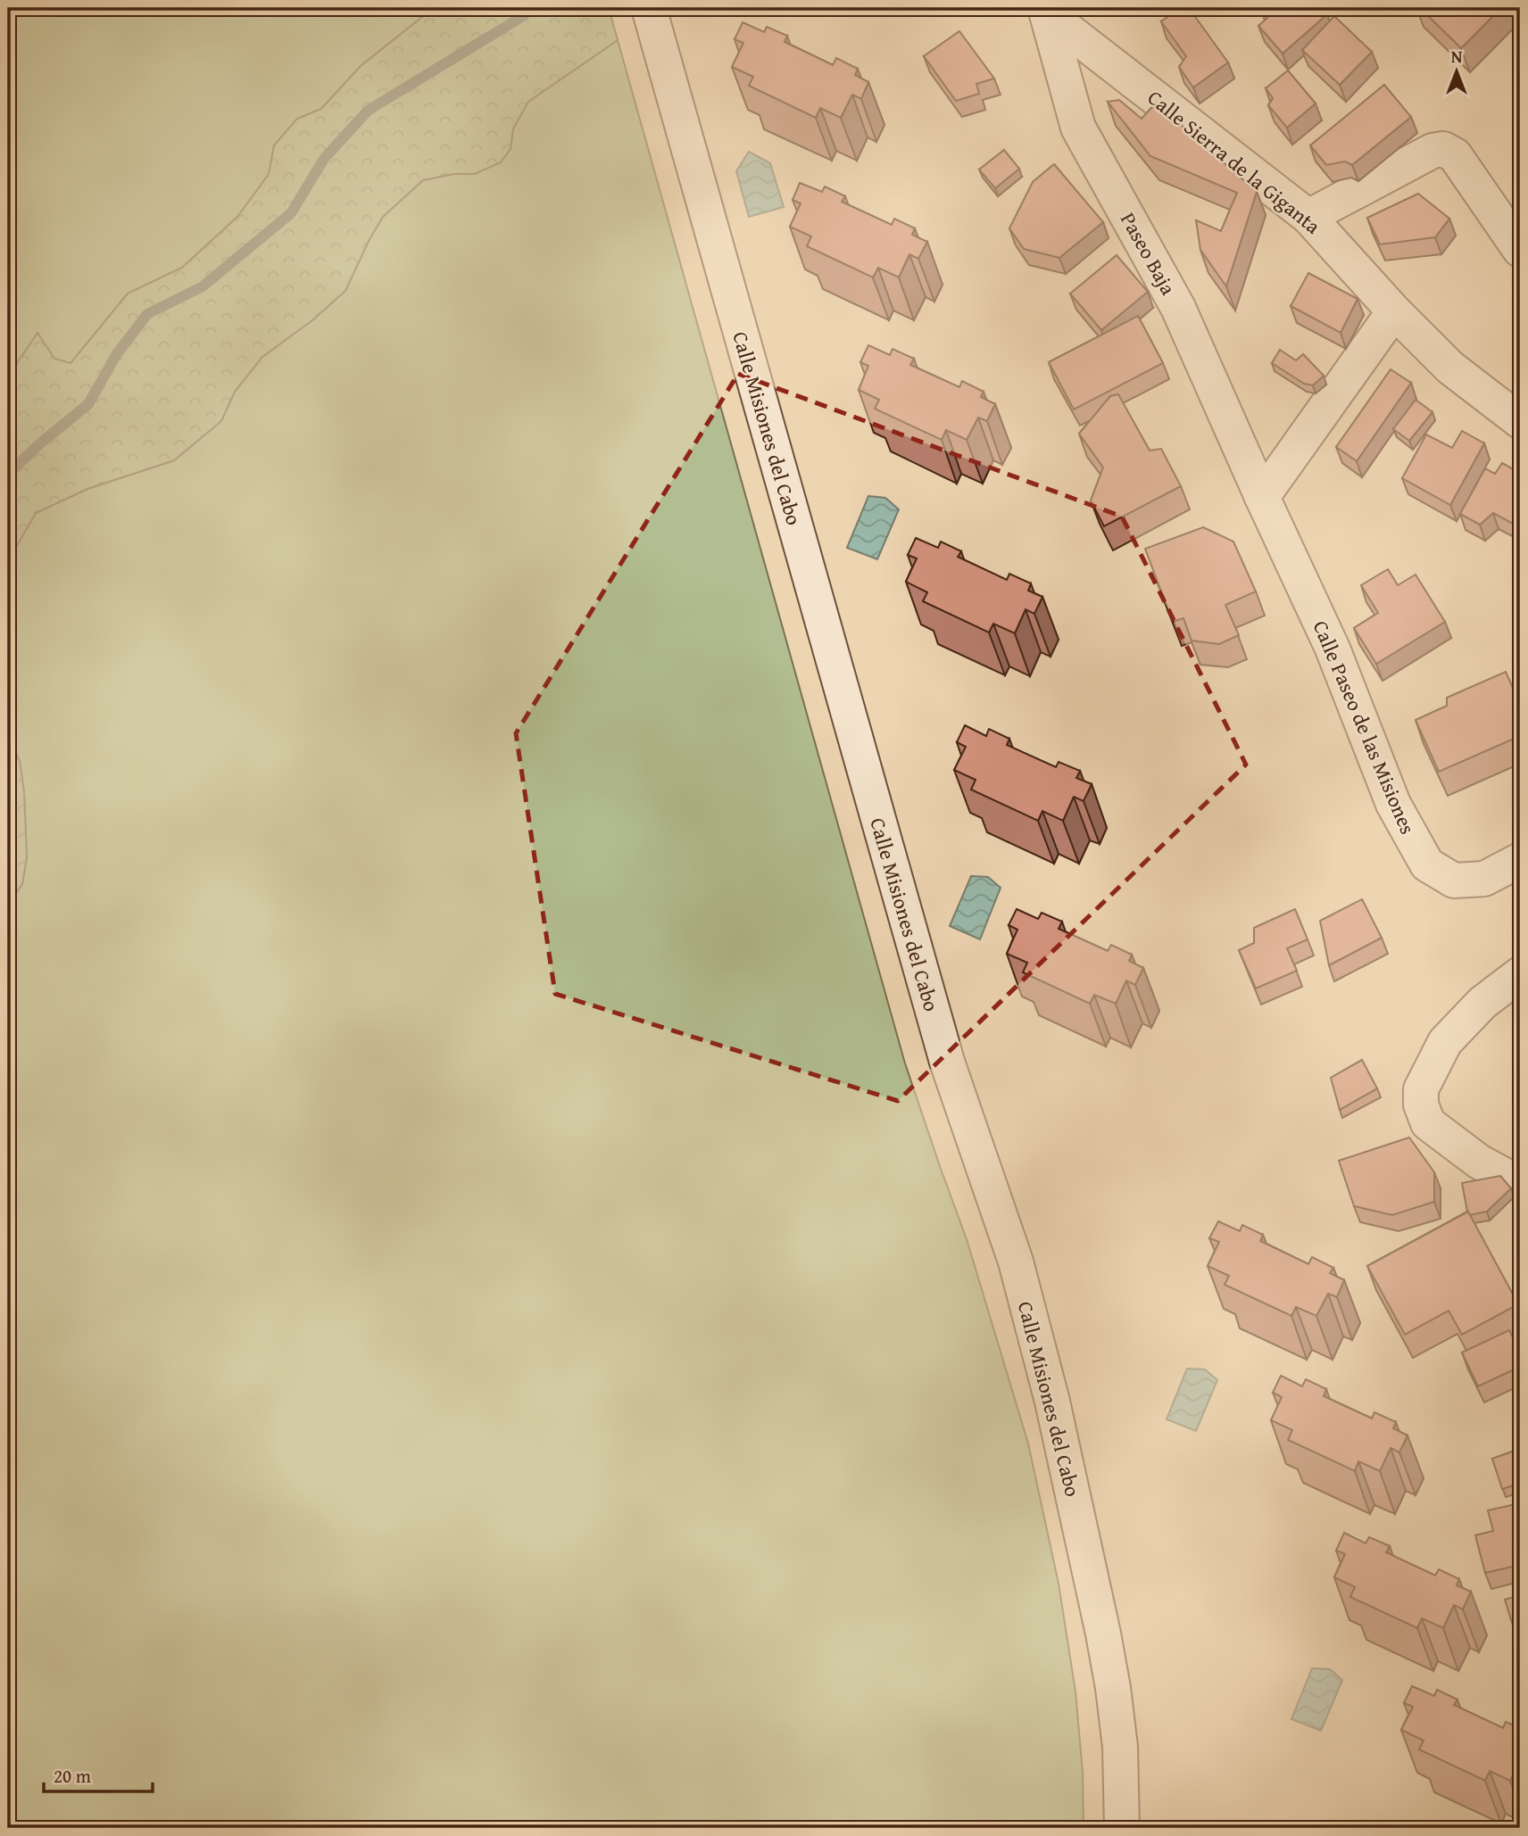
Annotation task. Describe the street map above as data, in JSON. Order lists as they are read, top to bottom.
{
  "streets": {
    "street": [
      "Calle Sierra de la Giganta",
      "Paseo Baja",
      "Calle Misiones del Cabo",
      "Calle Paseo de las Misiones"
    ]
  },
  "crossings": [
    ["Calle Sierra de la Giganta", "Paseo Baja"],
    ["Paseo Baja", "Calle Paseo de las Misiones"]
  ],
  "scale_bar": "20 m",
  "north": "top"
}
